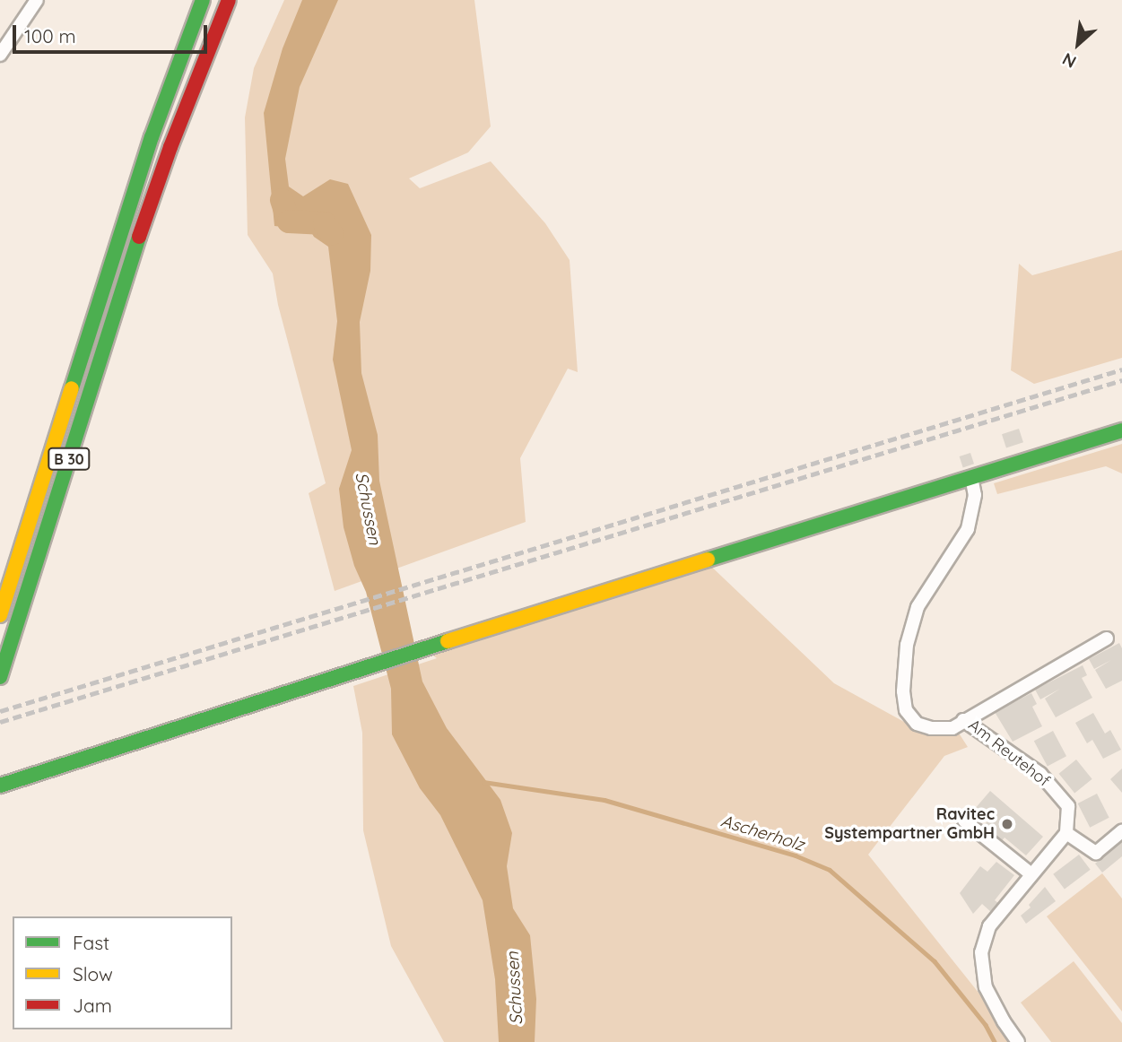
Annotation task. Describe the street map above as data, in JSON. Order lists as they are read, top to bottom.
{
  "streets": {
    "main road": ["B 30"],
    "street": ["Am Reutehof"]
  },
  "water": ["Schussen", "Ascherholz"],
  "places": ["Ravitec Systempartner GmbH"],
  "legend": ["Fast", "Slow", "Jam"],
  "scale_bar": "100 m",
  "north": "bottom left"
}
